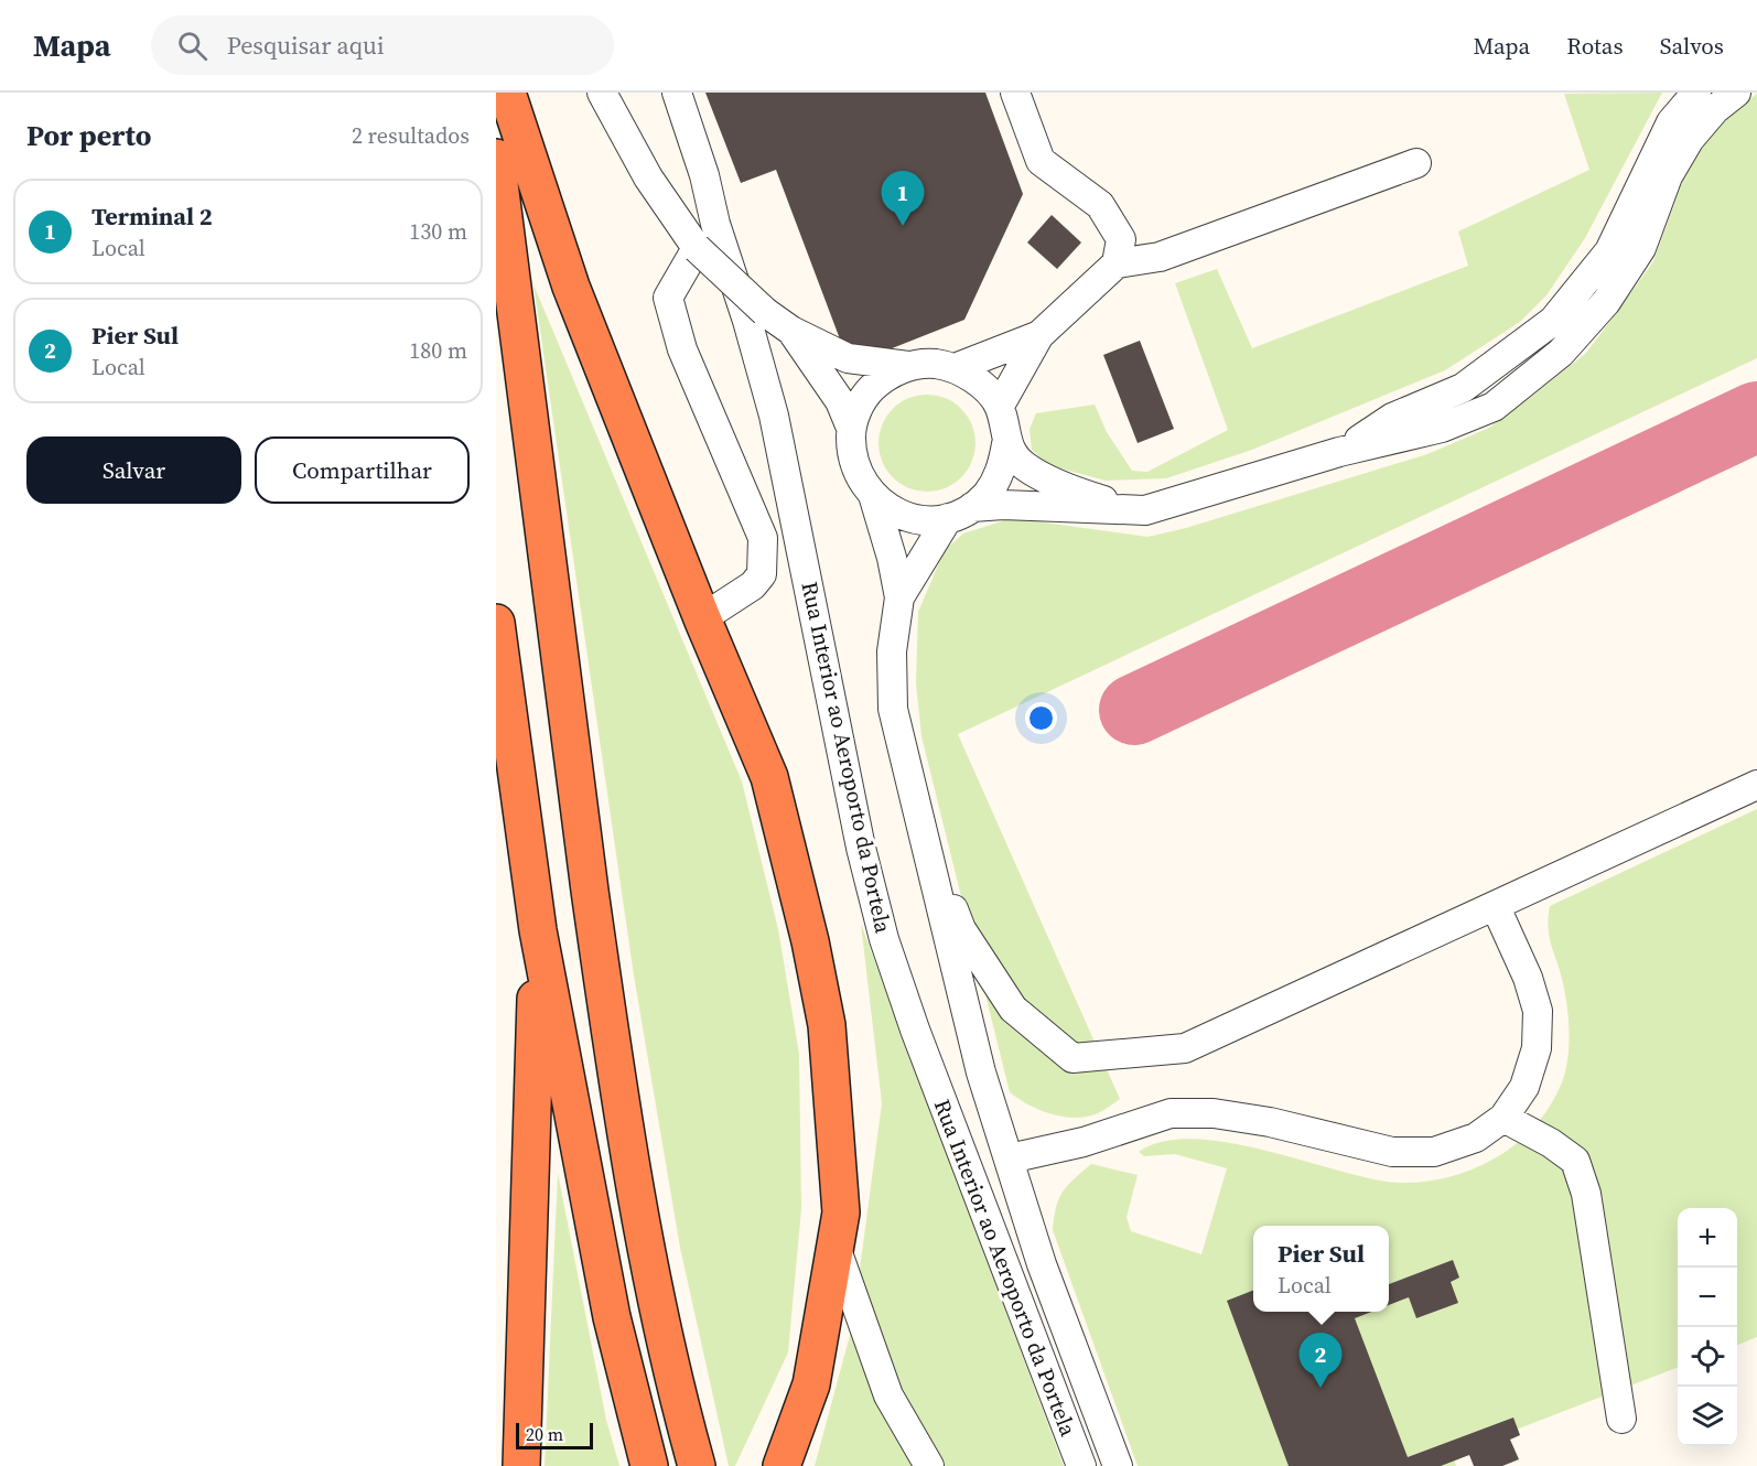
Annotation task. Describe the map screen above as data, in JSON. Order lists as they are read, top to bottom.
{
  "streets": {
    "street": ["Rua Interior ao Aeroporto da Portela"]
  },
  "scale_bar": "20 m",
  "page": {
    "header": "Mapa",
    "search": "Pesquisar aqui",
    "nav": ["Mapa", "Rotas", "Salvos"],
    "heading": ["Por perto", "2 resultados"],
    "pins": ["1", "2"],
    "list": [
      {
        "mark": "1",
        "name": "Terminal 2",
        "note": "Local",
        "value": "130 m"
      },
      {
        "mark": "2",
        "name": "Pier Sul",
        "note": "Local",
        "value": "180 m"
      }
    ],
    "buttons": ["Salvar", "Compartilhar"],
    "map_buttons": ["+", "−"],
    "popup": ["Pier Sul", "Local"],
    "scale": "20 m"
  }
}
